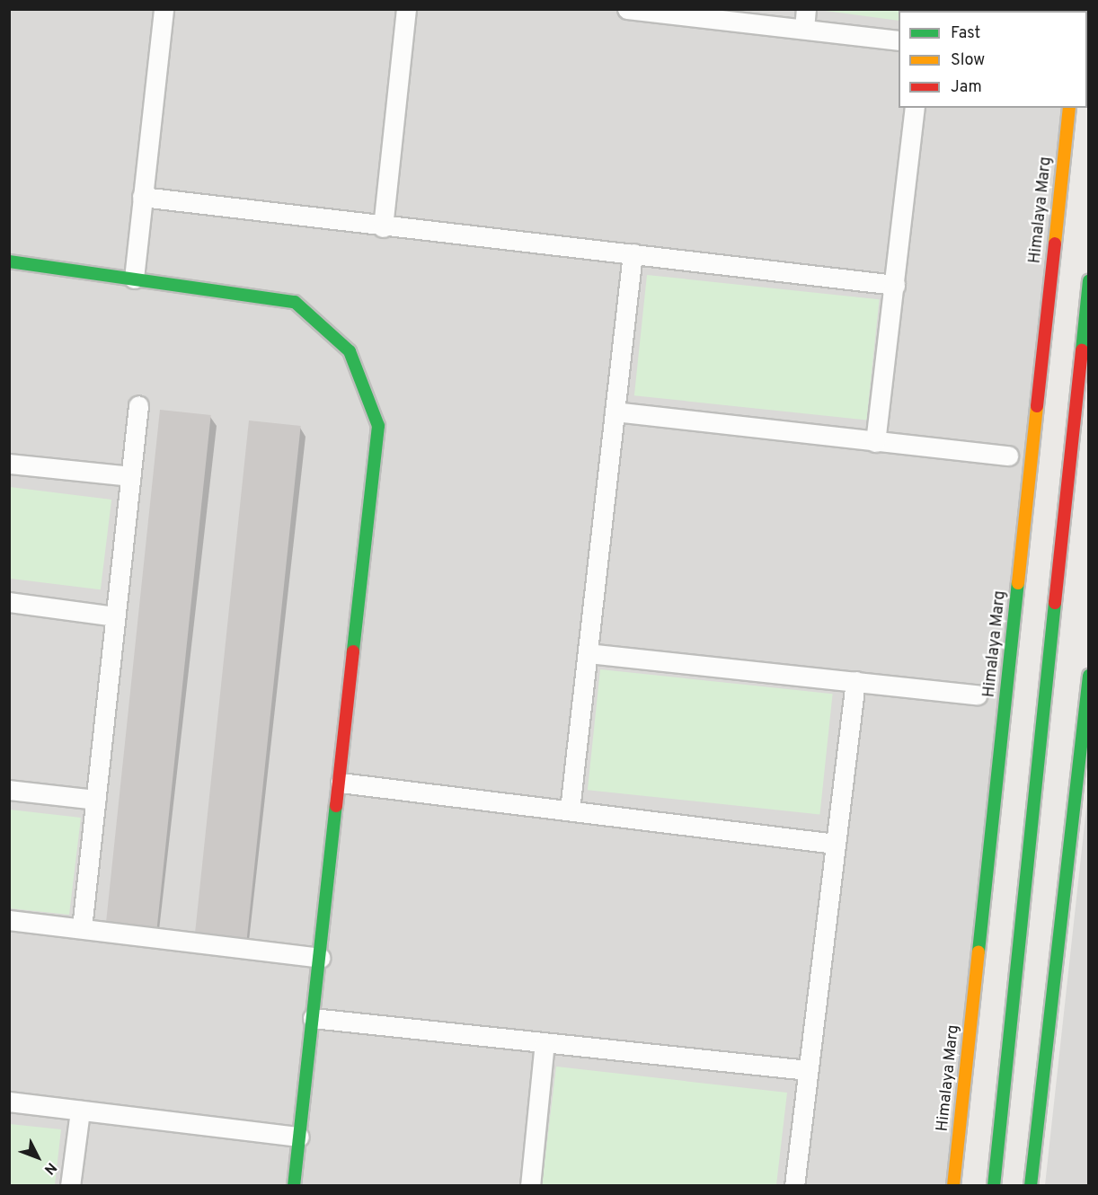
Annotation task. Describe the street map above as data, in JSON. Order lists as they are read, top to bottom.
{
  "streets": {
    "main road": ["Himalaya Marg"]
  },
  "legend": ["Fast", "Slow", "Jam"],
  "north": "bottom right"
}
